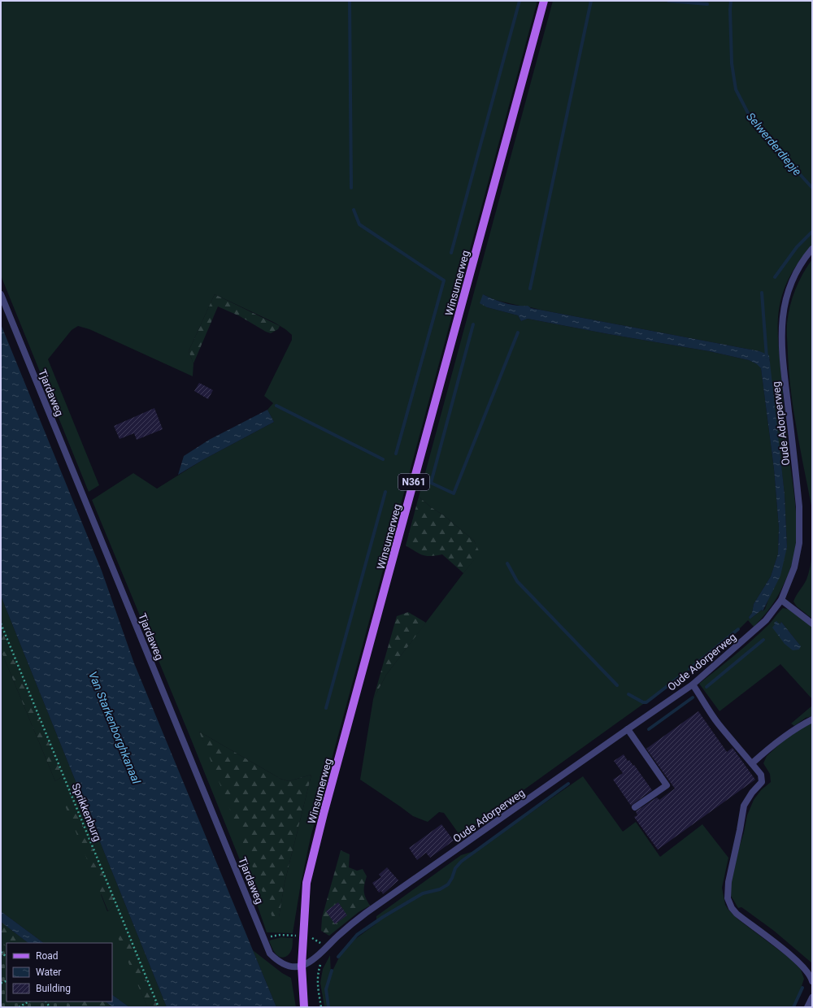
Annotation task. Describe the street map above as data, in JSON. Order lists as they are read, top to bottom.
{
  "streets": {
    "main road": ["Winsumerweg", "N361"],
    "street": ["Tjardaweg", "Oude Adorperweg"],
    "path": ["Sprikkenburg"]
  },
  "crossings": [
    ["Winsumerweg", "Tjardaweg"],
    ["Winsumerweg", "Oude Adorperweg"],
    ["Tjardaweg", "Oude Adorperweg"]
  ],
  "water": ["Selwerderdiepje", "Van Starkenborghkanaal"],
  "legend": ["Road", "Water", "Building"]
}
